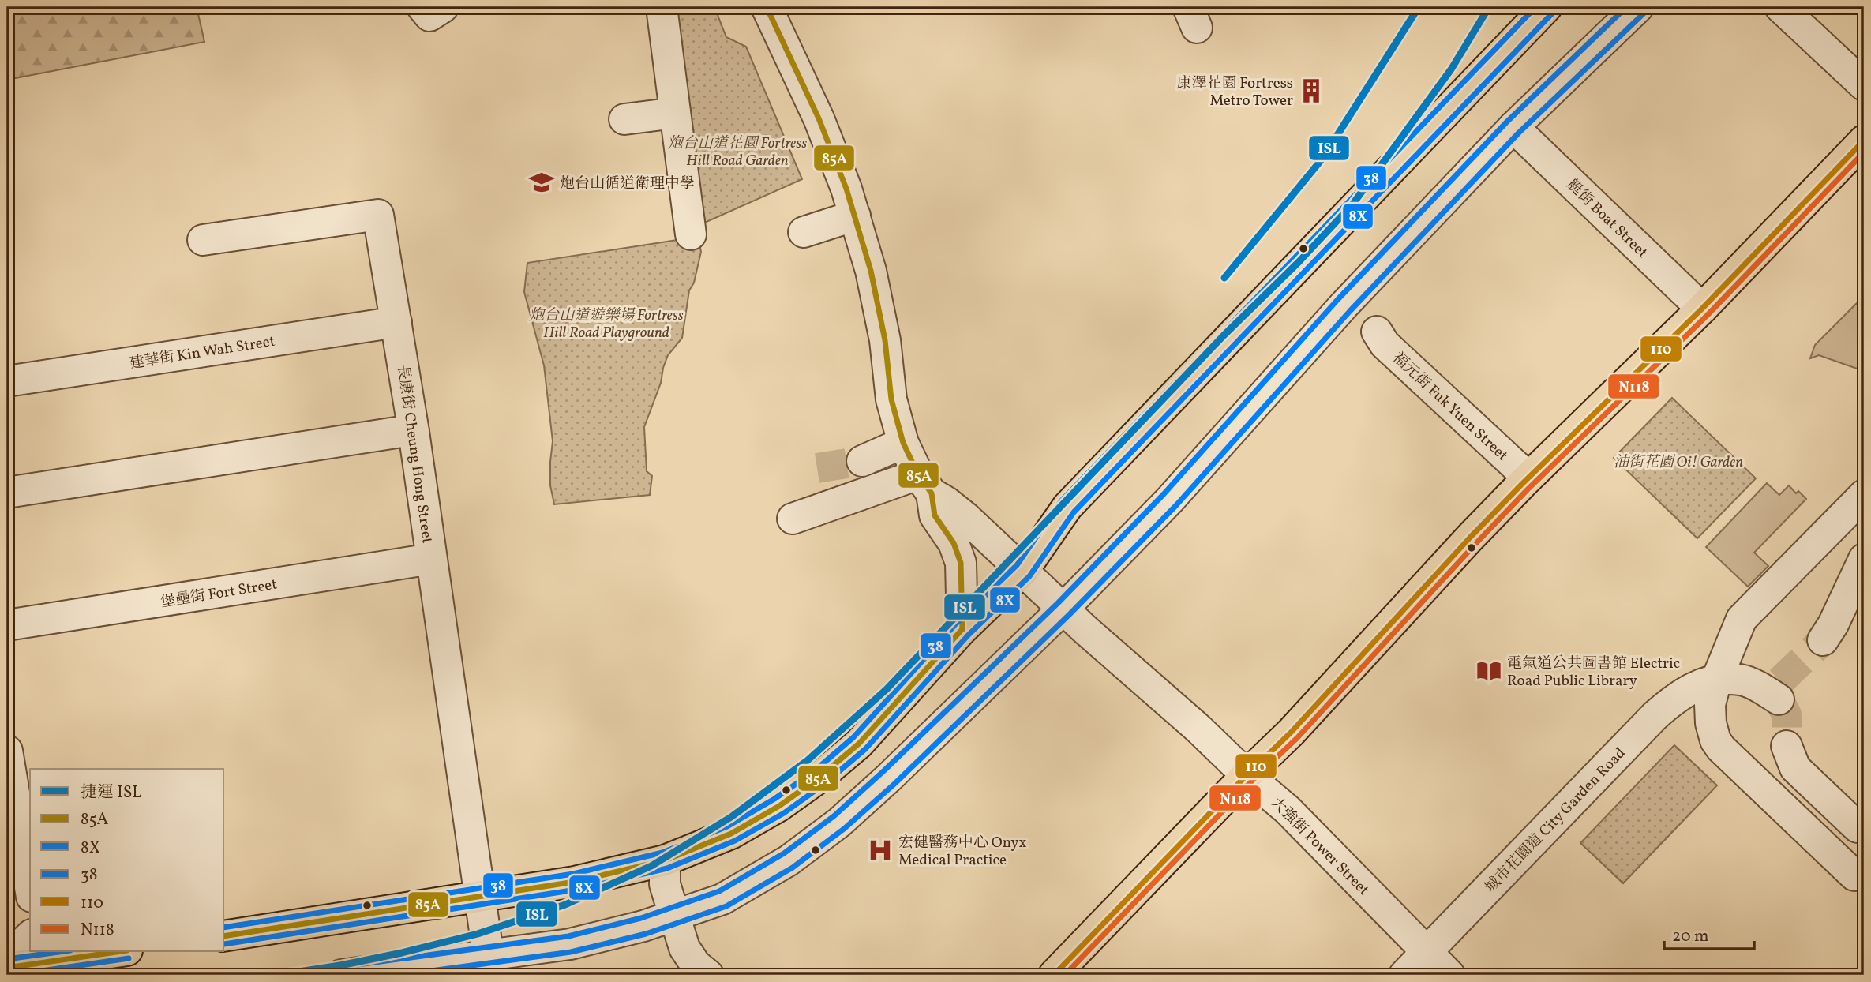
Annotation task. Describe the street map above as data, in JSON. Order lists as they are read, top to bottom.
{
  "streets": {
    "street": [
      "艇街 Boat Street",
      "建華街 Kin Wah Street",
      "福元街 Fuk Yuen Street",
      "長康街 Cheung Hong Street",
      "堡壘街 Fort Street",
      "城市花園道 City Garden Road",
      "大強街 Power Street"
    ]
  },
  "crossings": [
    ["建華街 Kin Wah Street", "長康街 Cheung Hong Street"],
    ["長康街 Cheung Hong Street", "堡壘街 Fort Street"],
    ["城市花園道 City Garden Road", "大強街 Power Street"]
  ],
  "parks": ["炮台山道花園 Fortress Hill Road Garden", "炮台山道遊樂場 Fortress Hill Road Playground", "油街花園 Oi! Garden"],
  "places": {
    "building": ["康澤花園 Fortress Metro Tower"],
    "school or university": ["炮台山循道衛理中學"],
    "library": ["電氣道公共圖書館 Electric Road Public Library"],
    "hospital": ["宏健醫務中心 Onyx Medical Practice"]
  },
  "lines": [
    "metro line ISL",
    "transit line 85A",
    "transit line 38",
    "transit line 8X",
    "transit line 110",
    "transit line N118"
  ],
  "legend": [
    "捷運 ISL",
    "85A",
    "8X",
    "38",
    "110",
    "N118"
  ],
  "scale_bar": "20 m"
}
